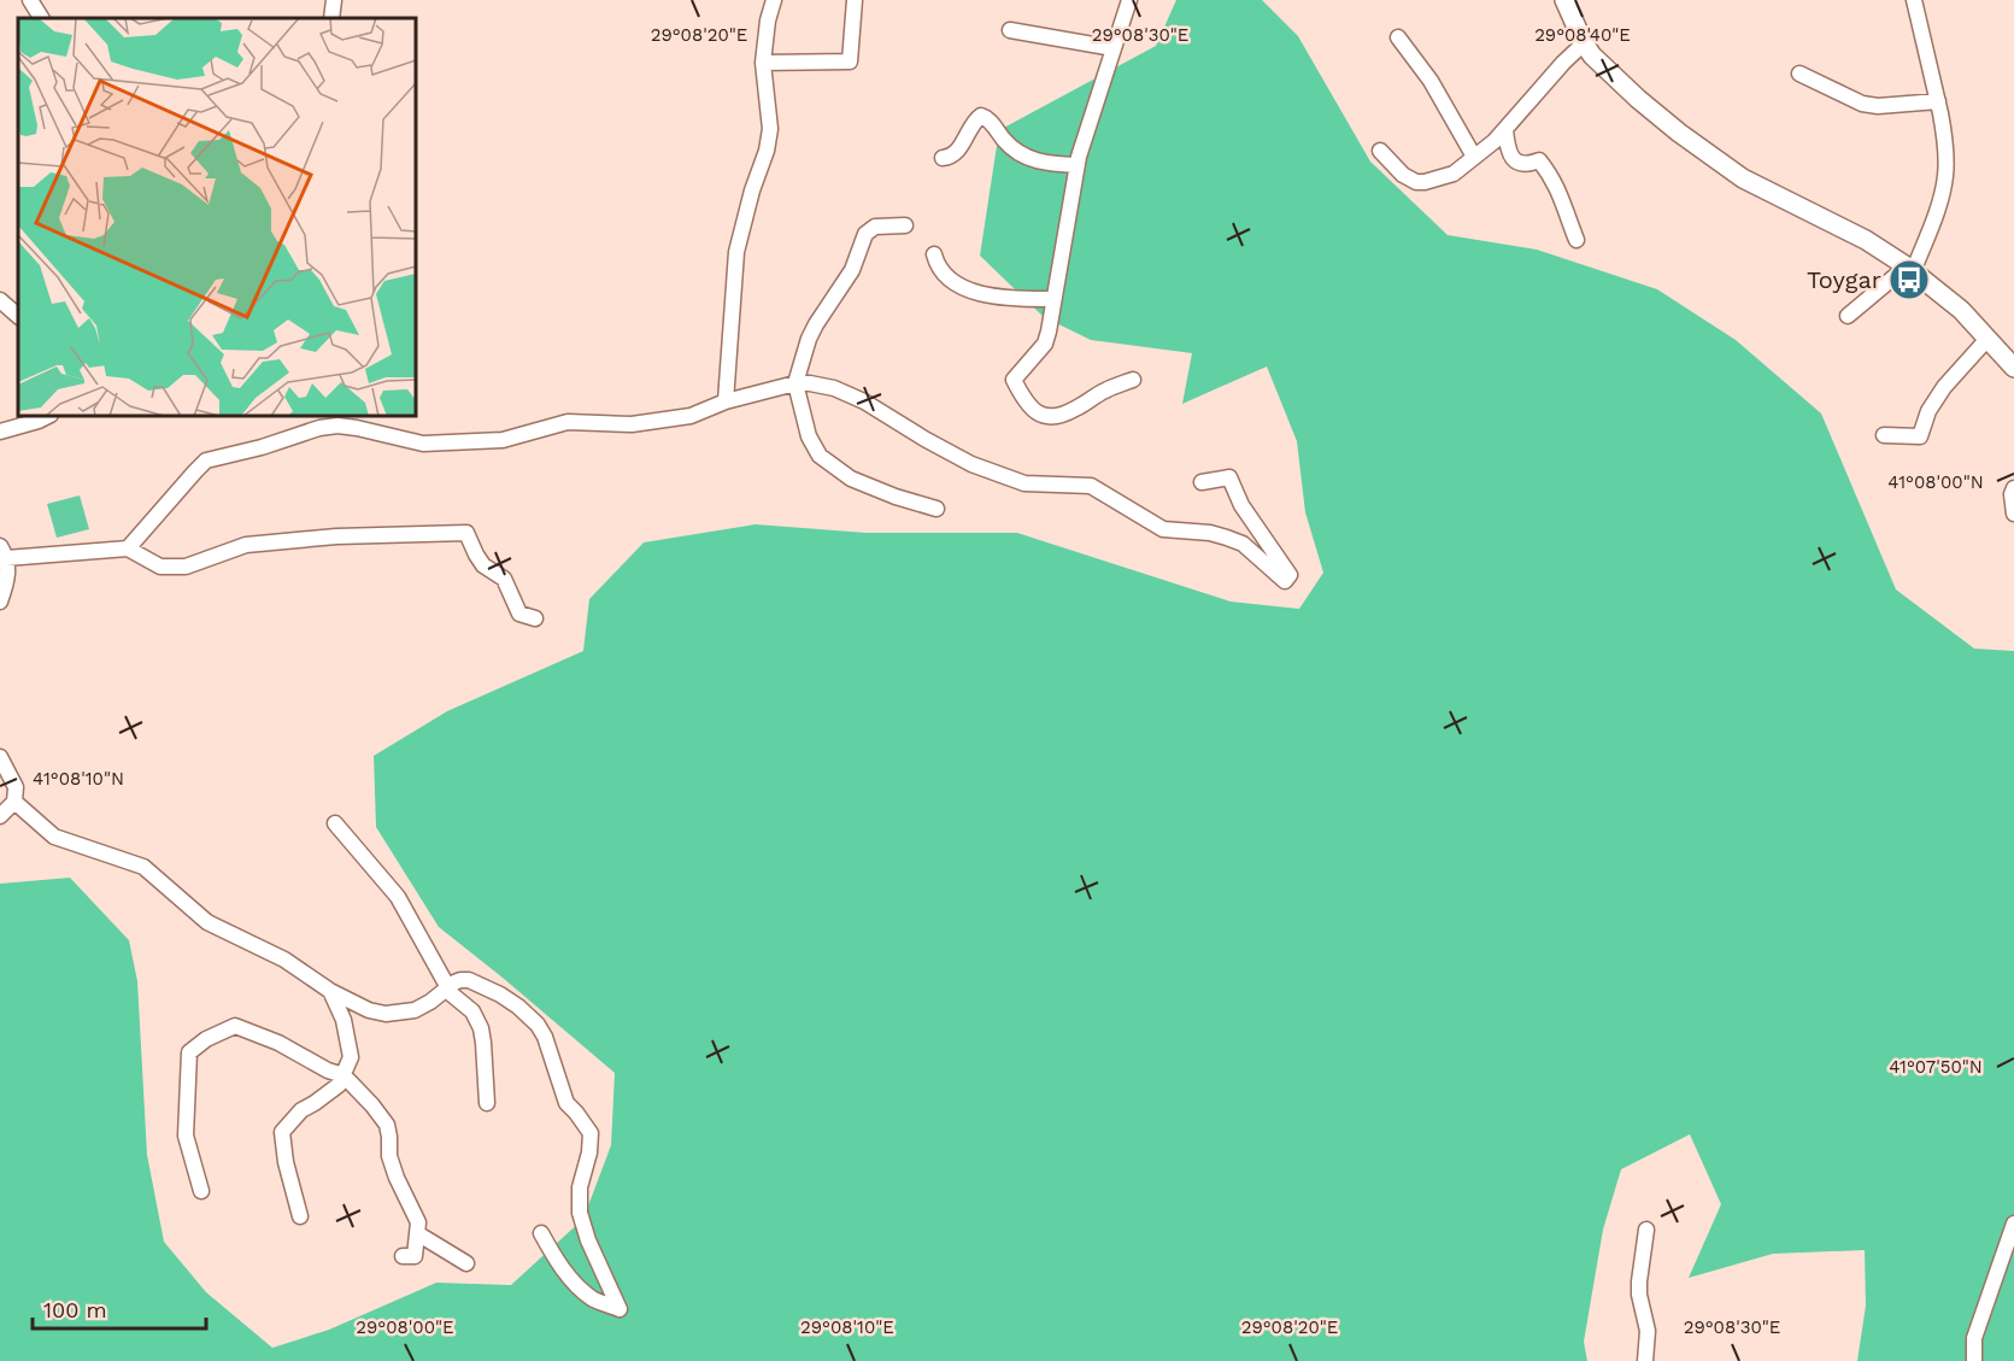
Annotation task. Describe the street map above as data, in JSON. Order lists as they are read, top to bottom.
{
  "places": {
    "bus stop": ["Toygar"]
  },
  "scale_bar": "100 m",
  "coordinates": [
    "29°08'20\"E",
    "29°08'30\"E",
    "29°08'40\"E",
    "41°08'00\"N",
    "41°08'10\"N",
    "41°07'50\"N",
    "29°08'00\"E",
    "29°08'10\"E"
  ]
}
